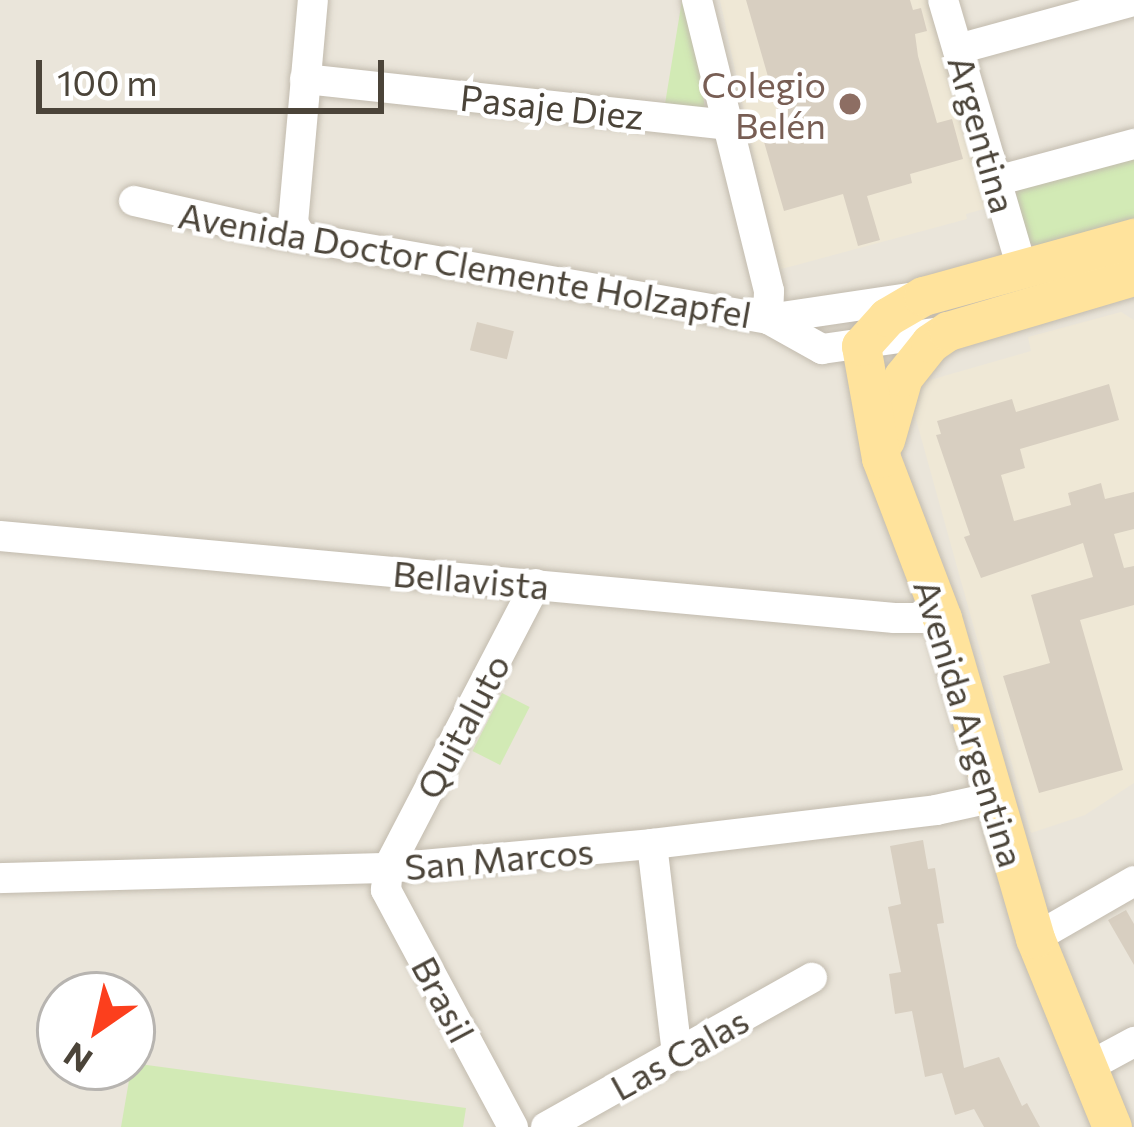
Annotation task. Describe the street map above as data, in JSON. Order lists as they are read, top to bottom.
{
  "streets": {
    "main road": ["Avenida Doctor Clemente Holzapfel", "Avenida Argentina"],
    "street": [
      "Pasaje Diez",
      "Argentina",
      "Bellavista",
      "Quitaluto",
      "San Marcos",
      "Brasil",
      "Las Calas"
    ]
  },
  "crossings": [
    ["Bellavista", "Avenida Argentina"],
    ["Bellavista", "Quitaluto"],
    ["Avenida Argentina", "San Marcos"],
    ["Quitaluto", "San Marcos"],
    ["Quitaluto", "Brasil"],
    ["San Marcos", "Brasil"]
  ],
  "places": ["Colegio Belén"],
  "scale_bar": "100 m",
  "north": "bottom left"
}
